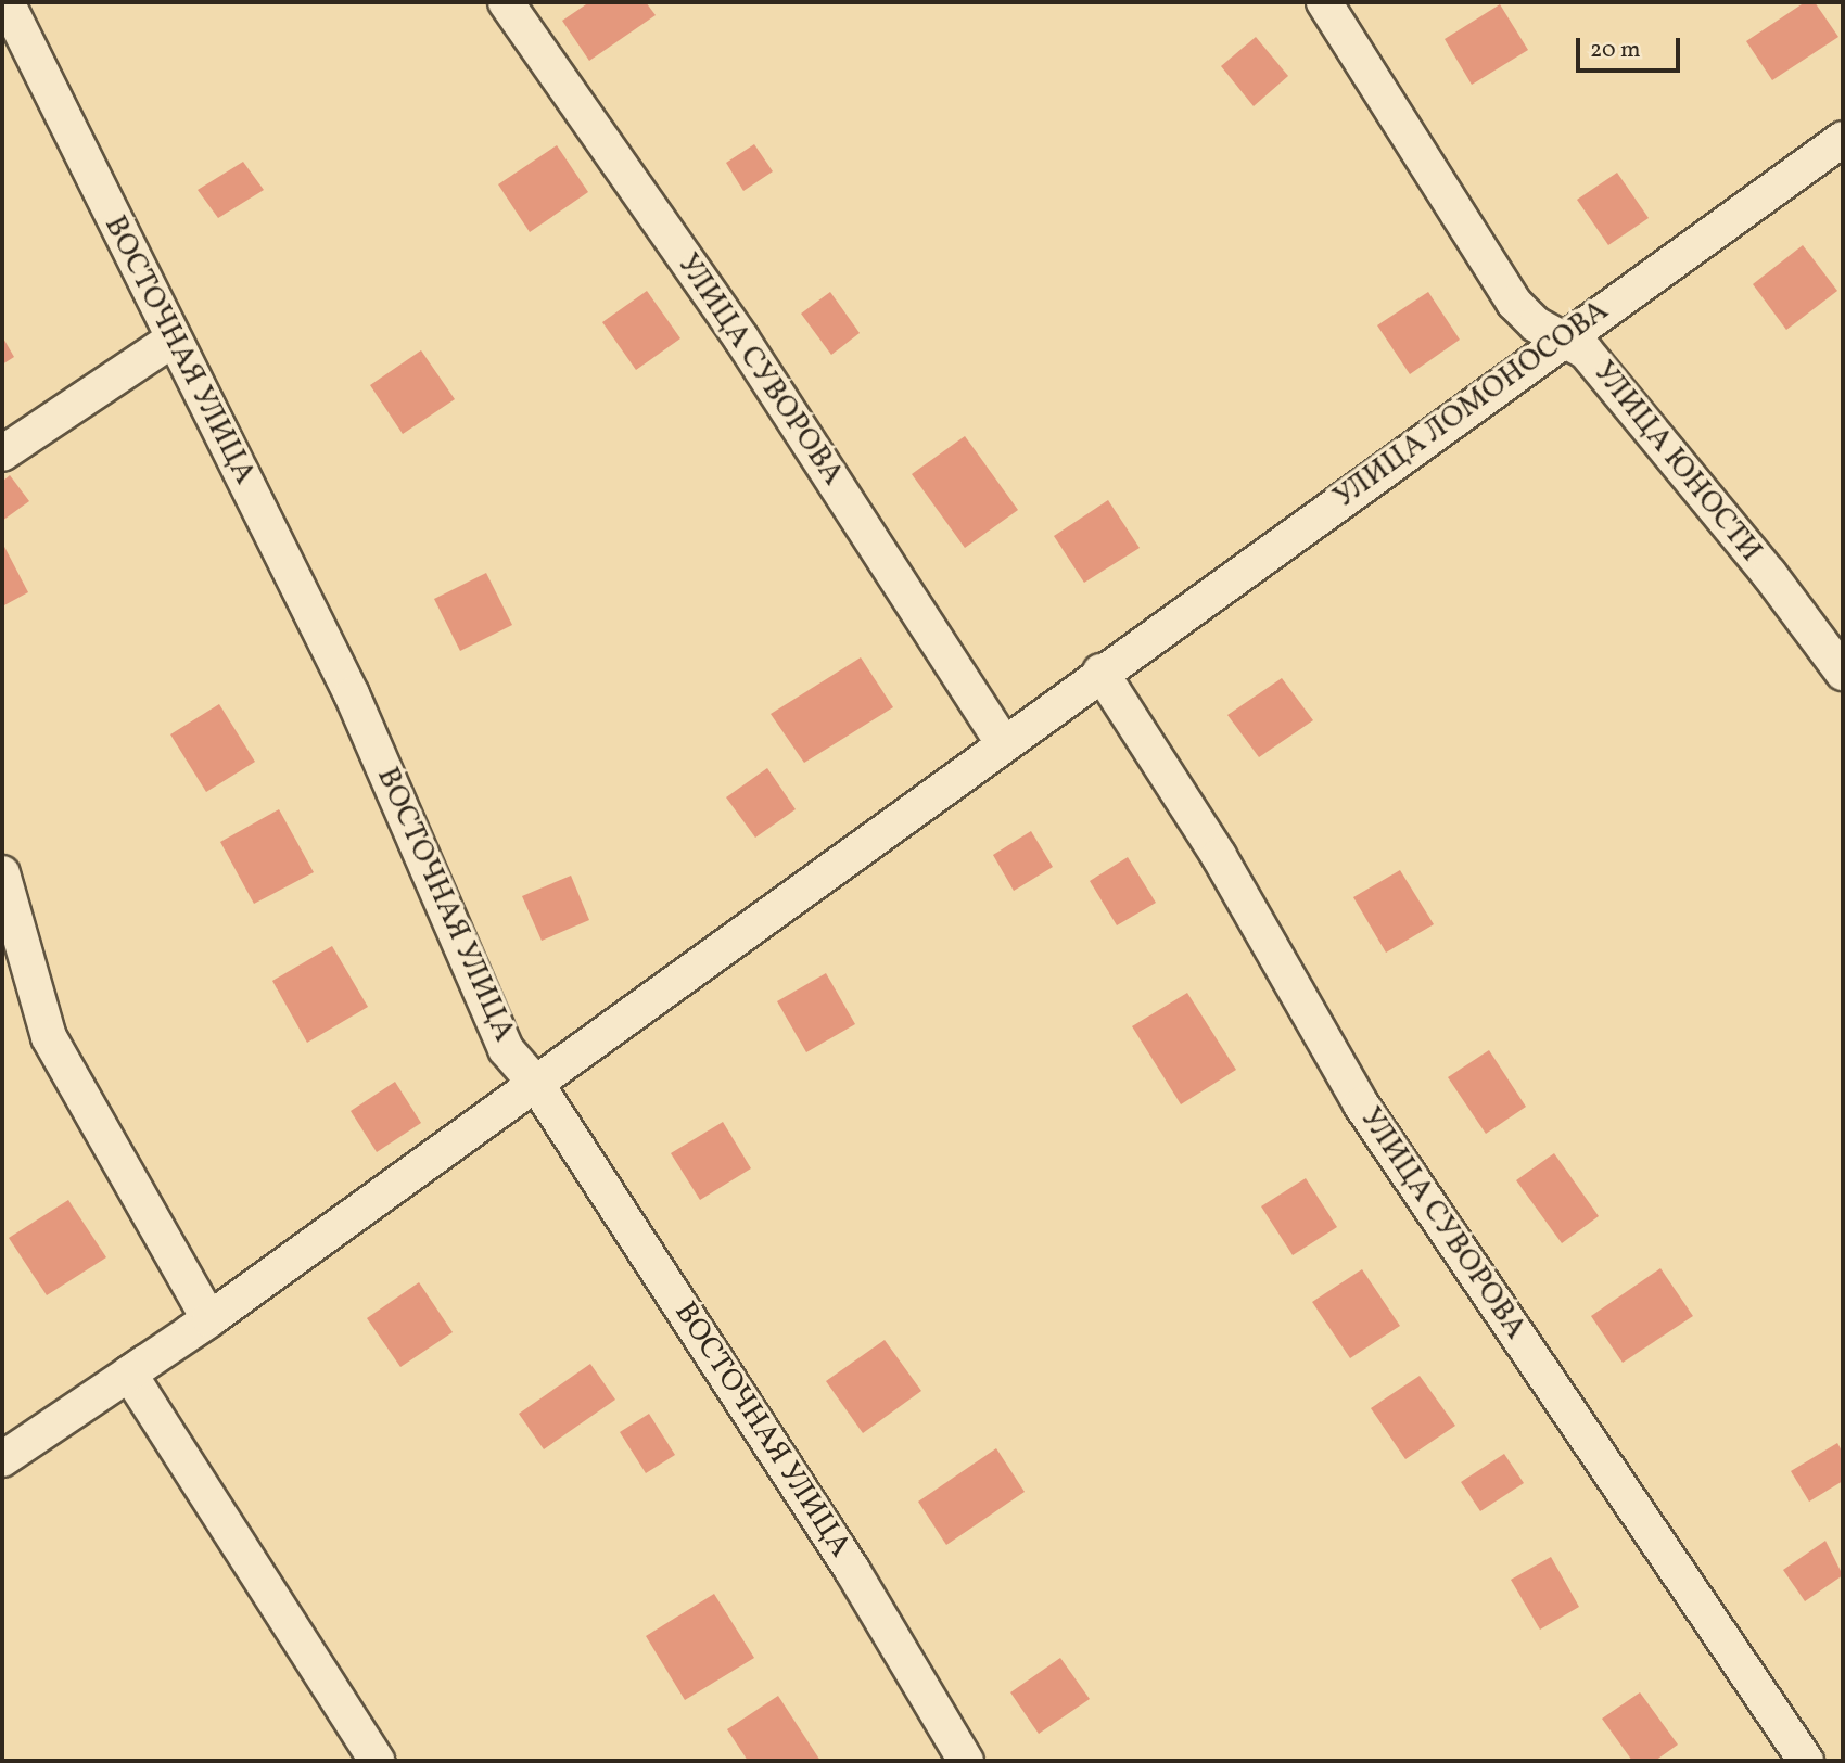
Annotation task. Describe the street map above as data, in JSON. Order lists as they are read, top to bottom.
{
  "streets": {
    "street": [
      "ВОСТОЧНАЯ УЛИЦА",
      "УЛИЦА СУВОРОВА",
      "УЛИЦА ЛОМОНОСОВА",
      "УЛИЦА ЮНОСТИ"
    ]
  },
  "crossings": [
    ["ВОСТОЧНАЯ УЛИЦА", "УЛИЦА ЛОМОНОСОВА"],
    ["УЛИЦА СУВОРОВА", "УЛИЦА ЛОМОНОСОВА"],
    ["УЛИЦА ЛОМОНОСОВА", "УЛИЦА ЮНОСТИ"]
  ],
  "scale_bar": "20 m"
}
